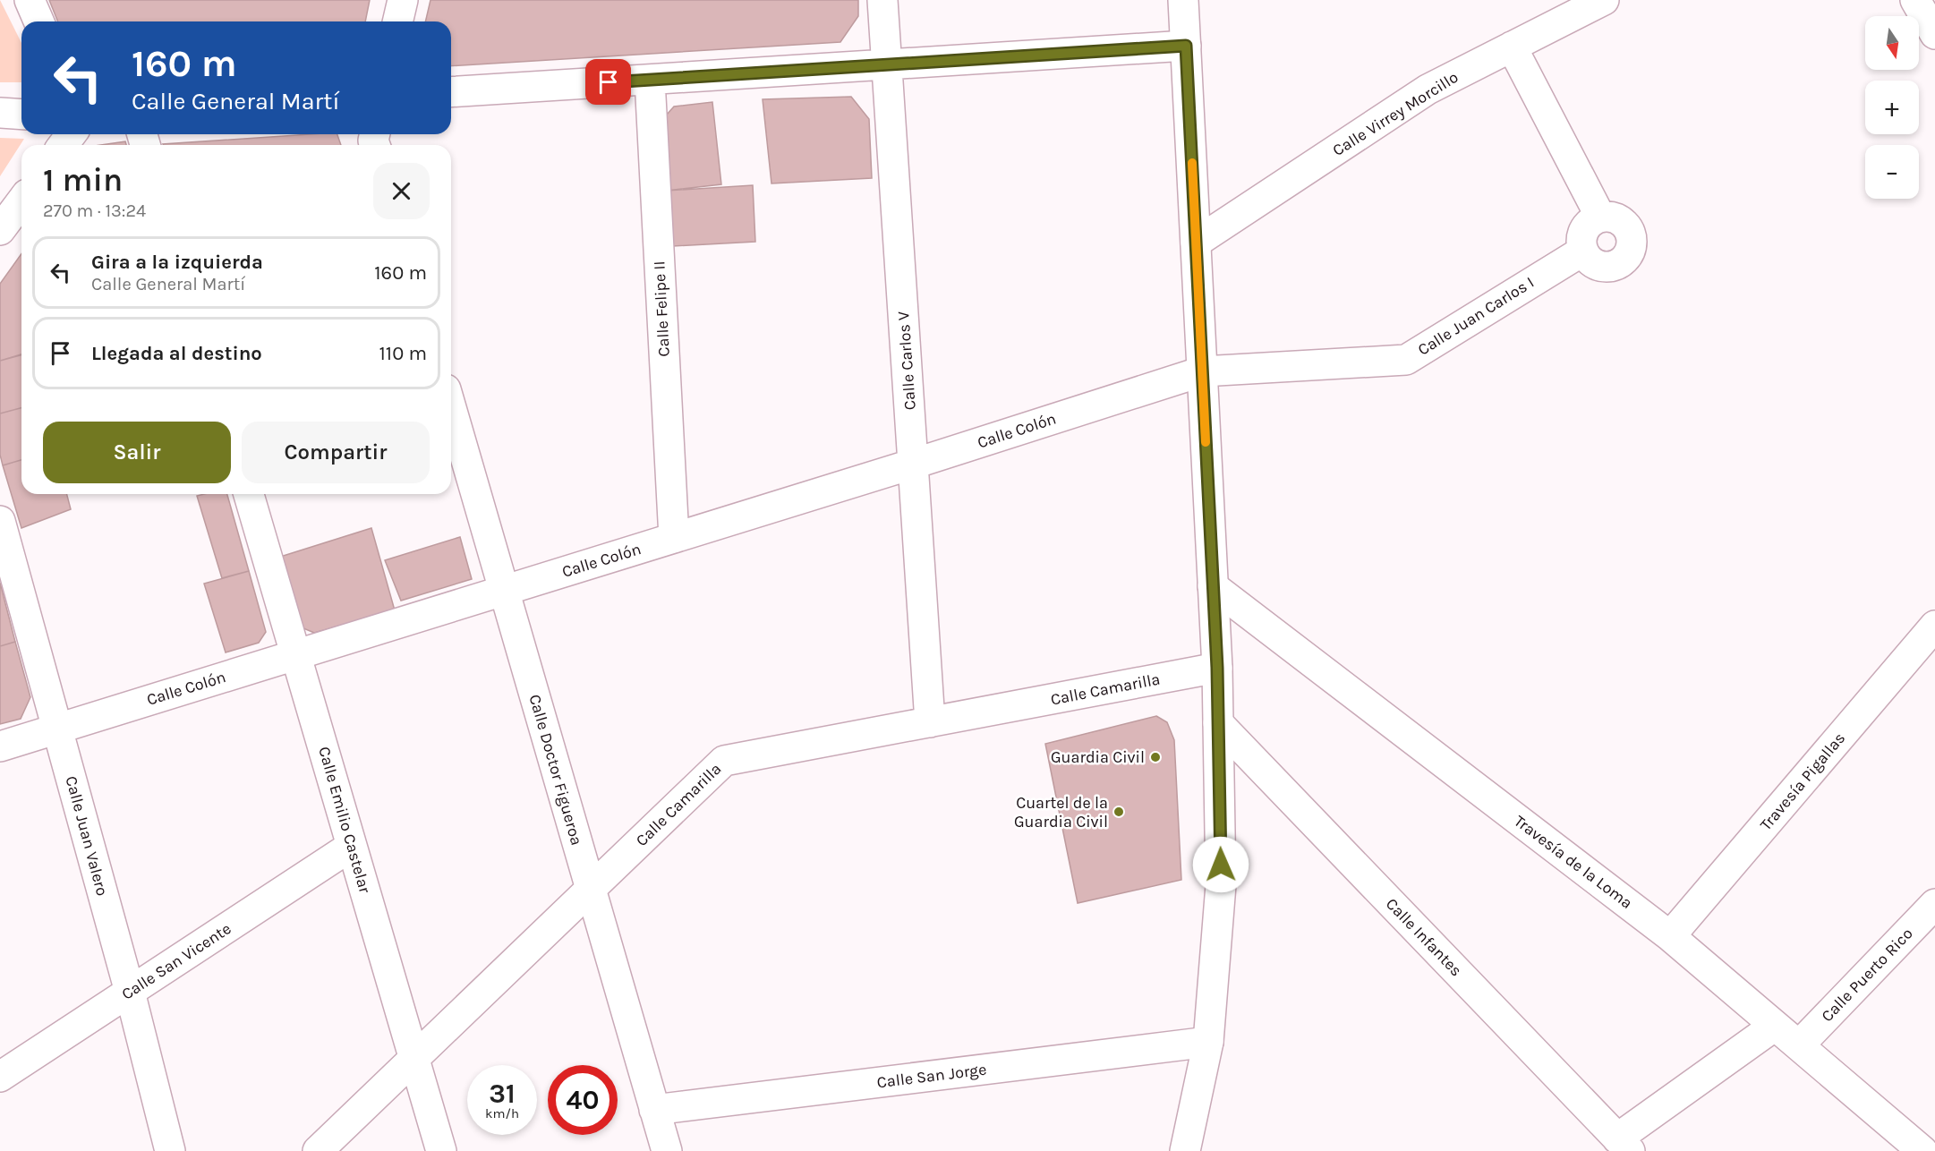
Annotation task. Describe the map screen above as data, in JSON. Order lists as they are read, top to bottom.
{
  "streets": {
    "street": [
      "Calle Virrey Morcillo",
      "Calle Felipe II",
      "Calle Juan Carlos I",
      "Calle Carlos V",
      "Calle Colón",
      "Calle Camarilla",
      "Calle Doctor Figueroa",
      "Travesía Pigallas",
      "Calle Emilio Castelar",
      "Calle Juan Valero",
      "Travesía de la Loma",
      "Calle Infantes",
      "Calle San Vicente",
      "Calle Puerto Rico",
      "Calle San Jorge"
    ]
  },
  "crossings": [
    ["Calle Felipe II", "Calle Colón"],
    ["Calle Juan Carlos I", "Calle Colón"],
    ["Calle Carlos V", "Calle Colón"],
    ["Calle Carlos V", "Calle Camarilla"],
    ["Calle Colón", "Calle Doctor Figueroa"],
    ["Calle Colón", "Calle Emilio Castelar"],
    ["Calle Colón", "Calle Juan Valero"],
    ["Calle Camarilla", "Calle Doctor Figueroa"],
    ["Calle Camarilla", "Calle Emilio Castelar"],
    ["Calle Doctor Figueroa", "Calle San Jorge"],
    ["Travesía Pigallas", "Travesía de la Loma"],
    ["Calle Emilio Castelar", "Calle San Vicente"],
    ["Calle Juan Valero", "Calle San Vicente"],
    ["Travesía de la Loma", "Calle Puerto Rico"]
  ],
  "places": ["Guardia Civil", "Cuartel de la Guardia Civil"],
  "north": "bottom",
  "page": {
    "map_buttons": ["+", "−"],
    "turn": ["160 m", "Calle General Martí"],
    "heading": ["1 min", "270 m · 13:24"],
    "list": [
      {
        "name": "Gira a la izquierda",
        "note": "Calle General Martí",
        "value": "160 m"
      },
      {
        "name": "Llegada al destino",
        "value": "110 m"
      }
    ],
    "buttons": ["Salir", "Compartir"],
    "speed": "31 km/h",
    "limit": "40"
  }
}
